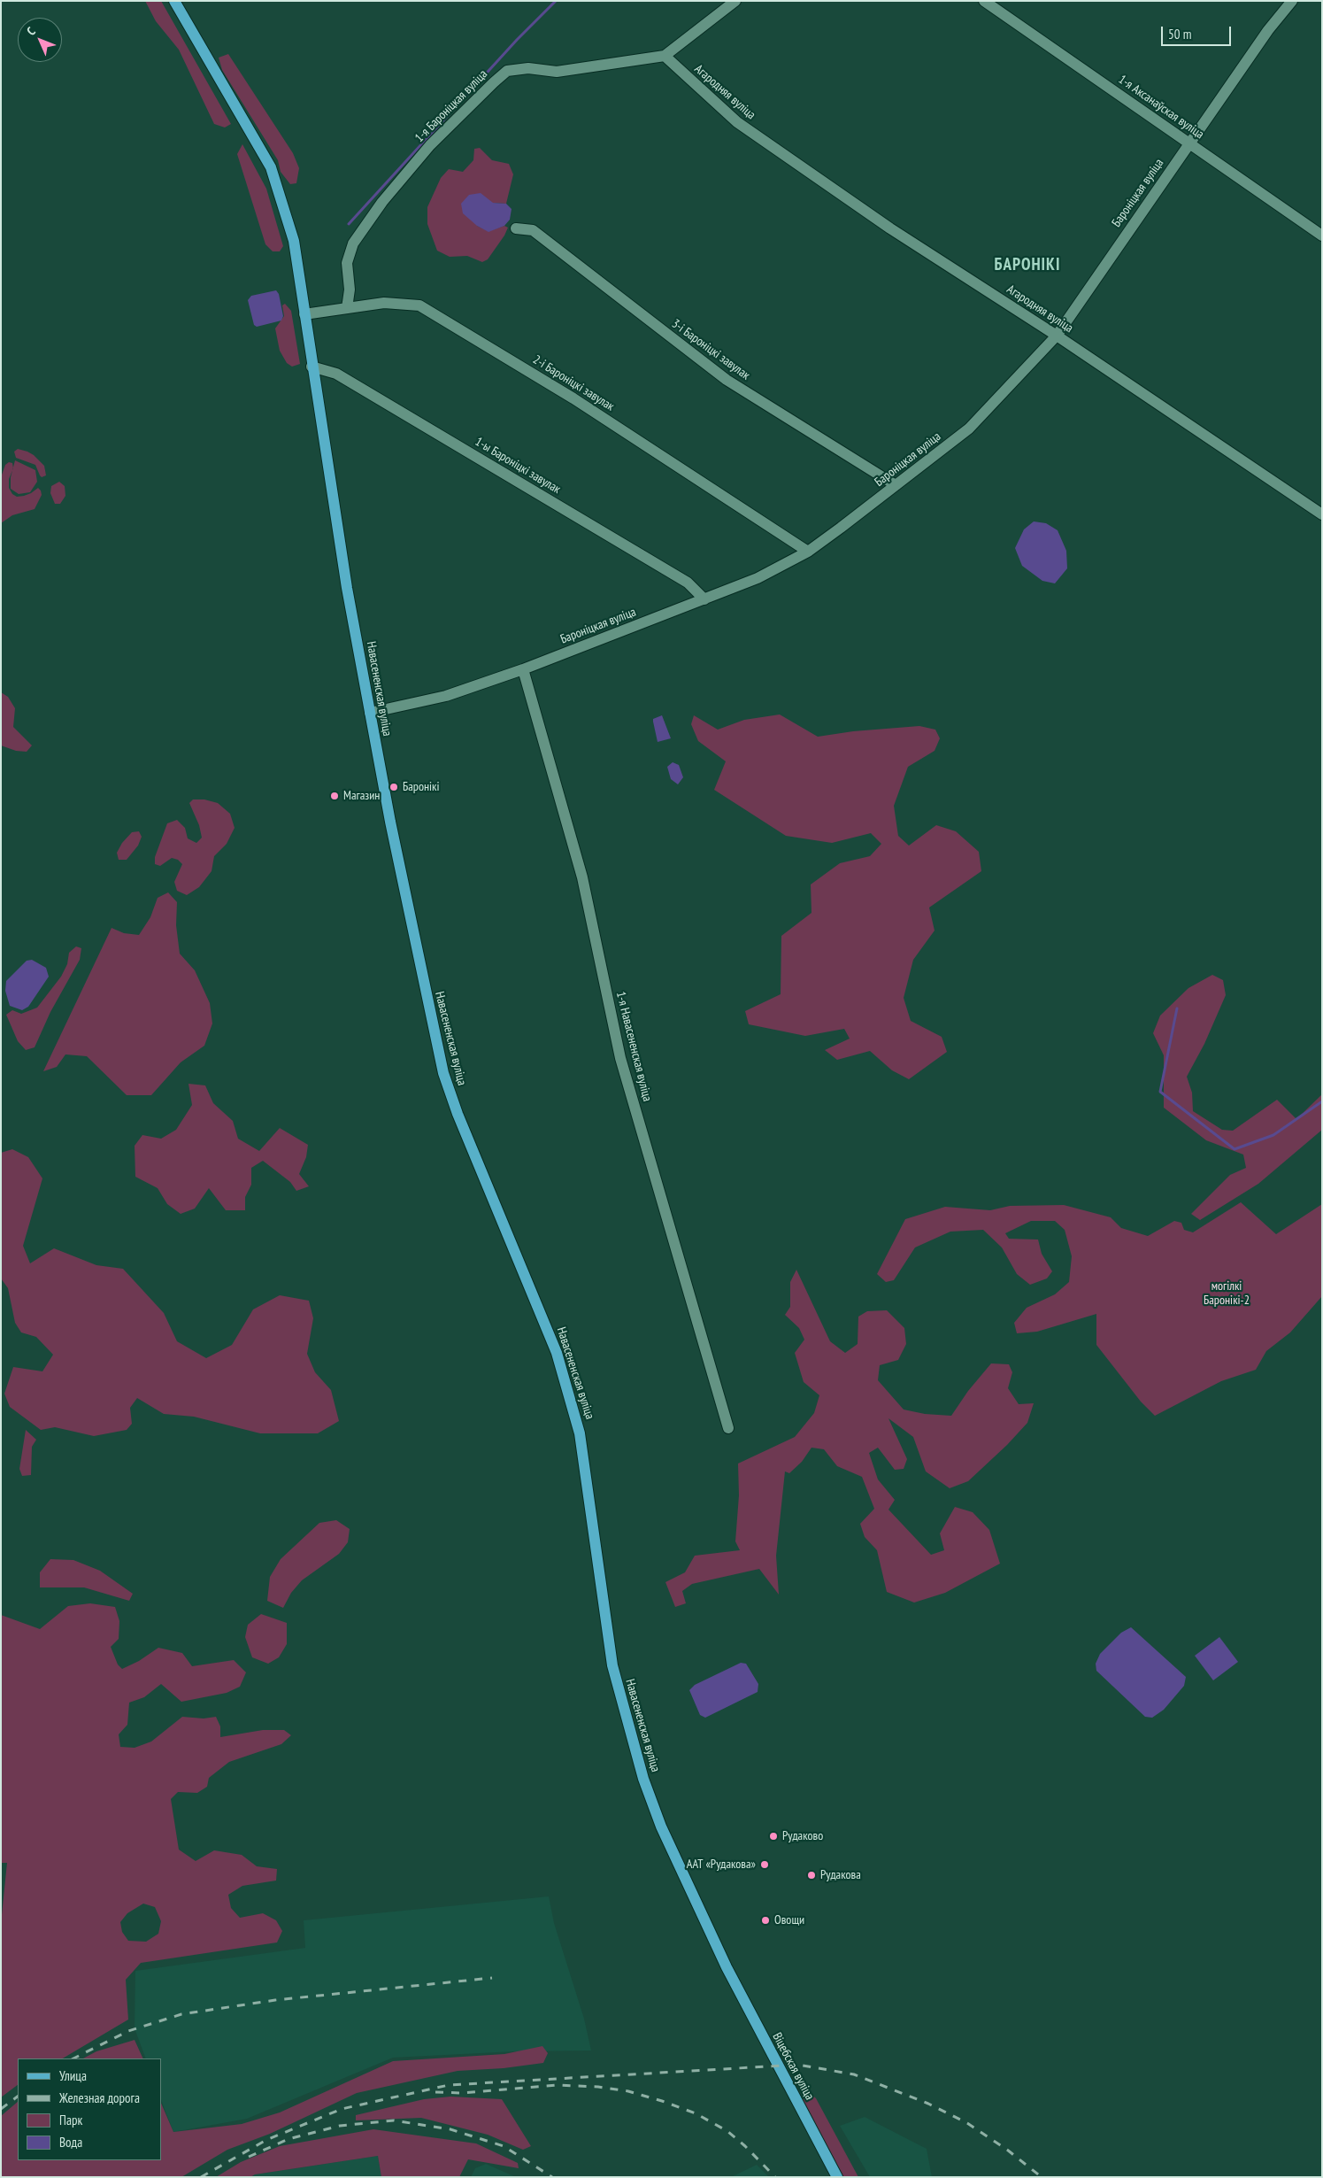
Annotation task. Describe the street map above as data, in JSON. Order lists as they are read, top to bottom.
{
  "streets": {
    "main road": ["Навасененская вуліца", "Віцебская вуліца"],
    "street": [
      "Агародняя вуліца",
      "1-я Бароніцкая вуліца",
      "1-я Аксанаўская вуліца",
      "Бароніцкая вуліца",
      "3-і Бароніцкі завулак",
      "2-і Бароніцкі завулак",
      "1-ы Бароніцкі завулак",
      "1-я Навасененская вуліца"
    ]
  },
  "crossings": [
    ["Агародняя вуліца", "1-я Бароніцкая вуліца"],
    ["Агародняя вуліца", "Бароніцкая вуліца"],
    ["1-я Бароніцкая вуліца", "2-і Бароніцкі завулак"],
    ["1-я Аксанаўская вуліца", "Бароніцкая вуліца"],
    ["Бароніцкая вуліца", "3-і Бароніцкі завулак"],
    ["Бароніцкая вуліца", "2-і Бароніцкі завулак"],
    ["Бароніцкая вуліца", "1-ы Бароніцкі завулак"],
    ["Бароніцкая вуліца", "Навасененская вуліца"],
    ["Бароніцкая вуліца", "1-я Навасененская вуліца"],
    ["2-і Бароніцкі завулак", "Навасененская вуліца"],
    ["1-ы Бароніцкі завулак", "Навасененская вуліца"],
    ["Навасененская вуліца", "Віцебская вуліца"]
  ],
  "districts": ["БАРОНІКІ"],
  "parks": ["могілкі Баронікі-2"],
  "places": [
    "Баронікі",
    "Магазин",
    "Рудаково",
    "ААТ «Рудакова»",
    "Рудакова",
    "Овощи"
  ],
  "legend": [
    "Улица",
    "Железная дорога",
    "Парк",
    "Вода"
  ],
  "scale_bar": "50 m",
  "north": "top left"
}
